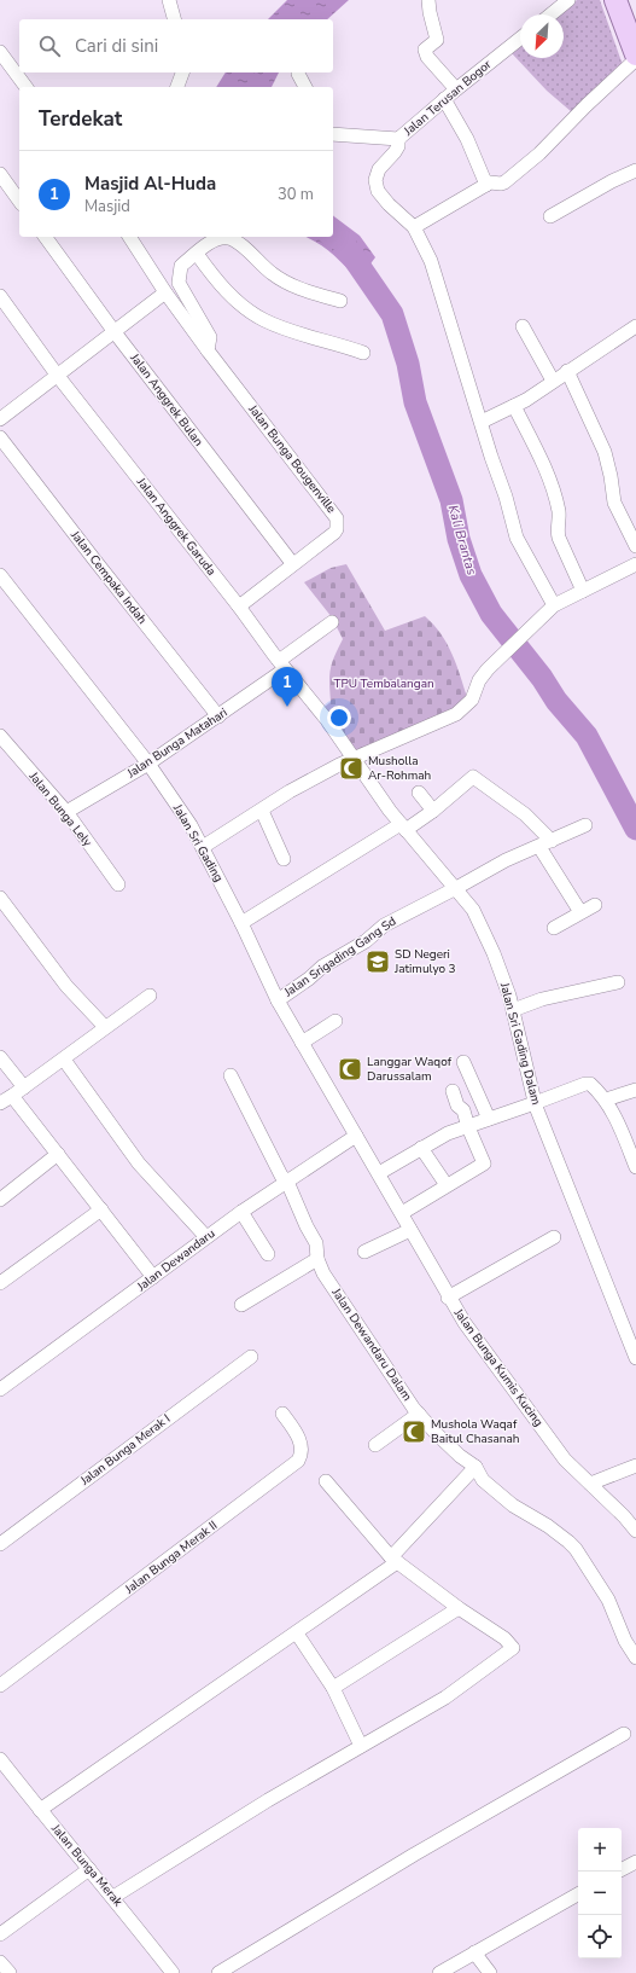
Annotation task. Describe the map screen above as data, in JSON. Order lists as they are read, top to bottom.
{
  "streets": {
    "street": [
      "Jalan Terusan Bogor",
      "Jalan Anggrek Bulan",
      "Jalan Bunga Bougenville",
      "Jalan Anggrek Garuda",
      "Jalan Cempaka Indah",
      "Jalan Bunga Matahari",
      "Jalan Bunga Lely",
      "Jalan Sri Gading",
      "Jalan Srigading Gang Sd",
      "Jalan Sri Gading Dalam",
      "Jalan Dewandaru",
      "Jalan Dewandaru Dalam",
      "Jalan Bunga Kumis Kucing",
      "Jalan Bunga Merak I",
      "Jalan Bunga Merak II",
      "Jalan Bunga Merak"
    ]
  },
  "crossings": [
    ["Jalan Anggrek Bulan", "Jalan Bunga Bougenville"],
    ["Jalan Bunga Bougenville", "Jalan Anggrek Garuda"],
    ["Jalan Anggrek Garuda", "Jalan Bunga Matahari"],
    ["Jalan Anggrek Garuda", "Jalan Sri Gading Dalam"],
    ["Jalan Cempaka Indah", "Jalan Bunga Matahari"],
    ["Jalan Bunga Matahari", "Jalan Bunga Lely"],
    ["Jalan Bunga Matahari", "Jalan Sri Gading"],
    ["Jalan Sri Gading", "Jalan Srigading Gang Sd"],
    ["Jalan Sri Gading", "Jalan Dewandaru"],
    ["Jalan Sri Gading", "Jalan Bunga Kumis Kucing"],
    ["Jalan Srigading Gang Sd", "Jalan Sri Gading Dalam"],
    ["Jalan Dewandaru", "Jalan Dewandaru Dalam"],
    ["Jalan Dewandaru", "Jalan Bunga Kumis Kucing"]
  ],
  "water": ["Kali Brantas"],
  "parks": ["TPU Tembalangan"],
  "places": {
    "mosque": ["Musholla Ar-Rohmah", "Langgar Waqof Darussalam", "Mushola Waqaf Baitul Chasanah"],
    "school or university": ["SD Negeri Jatimulyo 3"]
  },
  "north": "bottom left",
  "page": {
    "search": "Cari di sini",
    "heading": "Terdekat",
    "list": [
      {
        "mark": "1",
        "name": "Masjid Al-Huda",
        "note": "Masjid",
        "value": "30 m"
      }
    ],
    "pins": "1",
    "map_buttons": ["+", "−"]
  }
}
